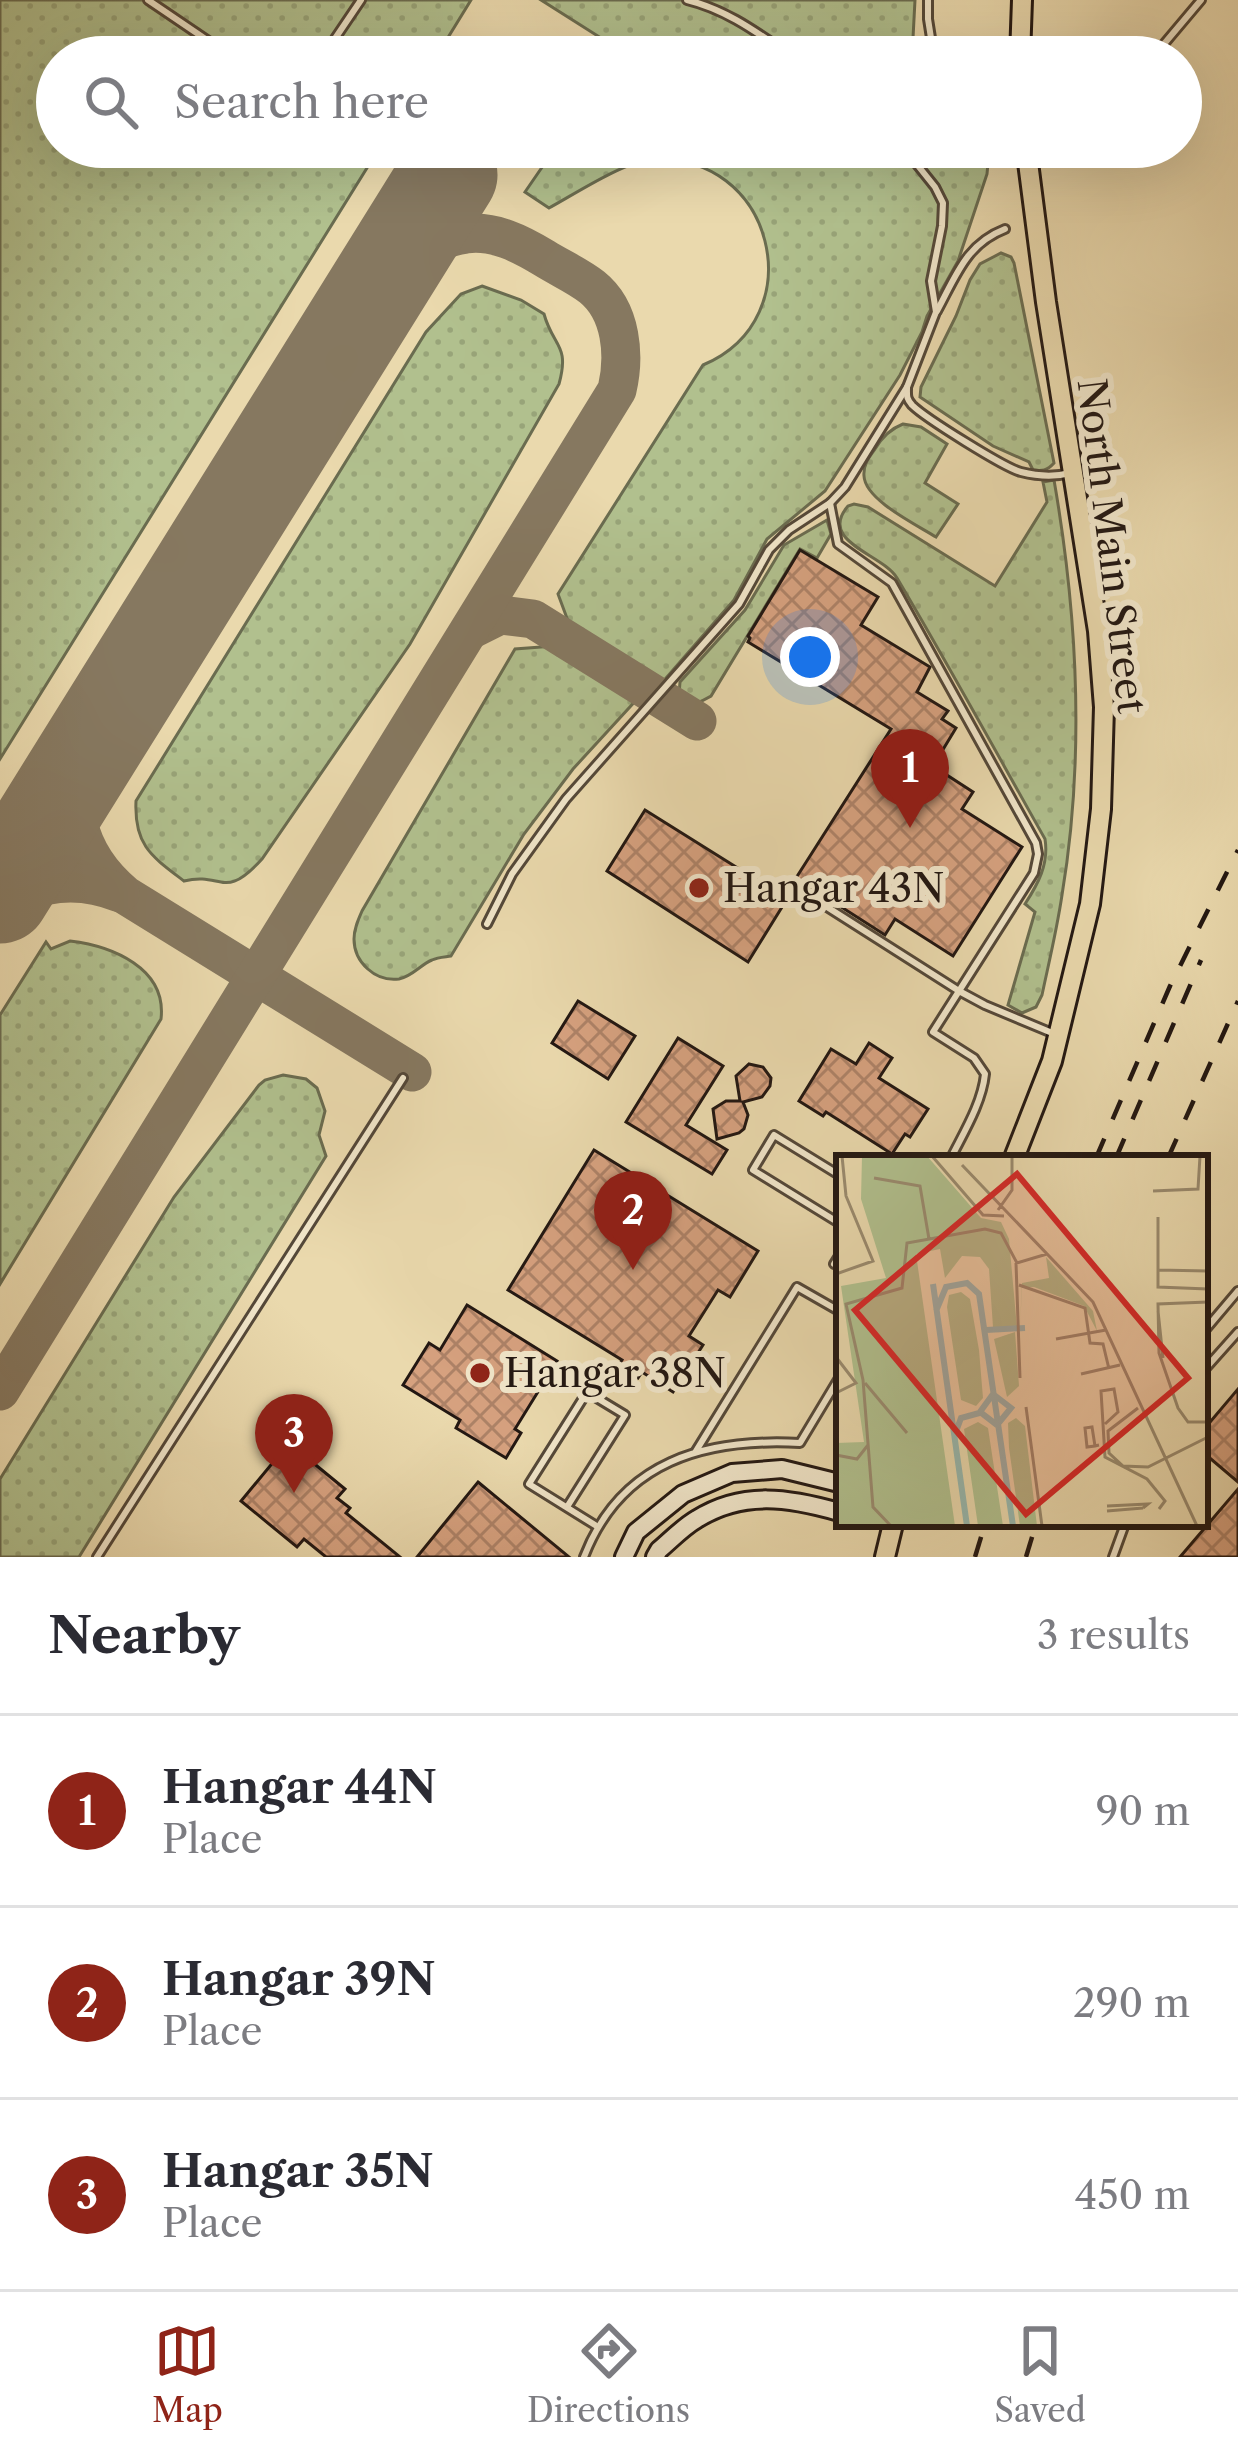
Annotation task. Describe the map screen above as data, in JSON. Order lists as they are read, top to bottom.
{
  "streets": {
    "main road": ["North Main Street"]
  },
  "places": ["Hangar 43N", "Hangar 38N"],
  "page": {
    "search": "Search here",
    "pins": ["1", "2", "3"],
    "heading": ["Nearby", "3 results"],
    "list": [
      {
        "mark": "1",
        "name": "Hangar 44N",
        "note": "Place",
        "value": "90 m"
      },
      {
        "mark": "2",
        "name": "Hangar 39N",
        "note": "Place",
        "value": "290 m"
      },
      {
        "mark": "3",
        "name": "Hangar 35N",
        "note": "Place",
        "value": "450 m"
      }
    ],
    "nav": ["Map", "Directions", "Saved"]
  }
}
